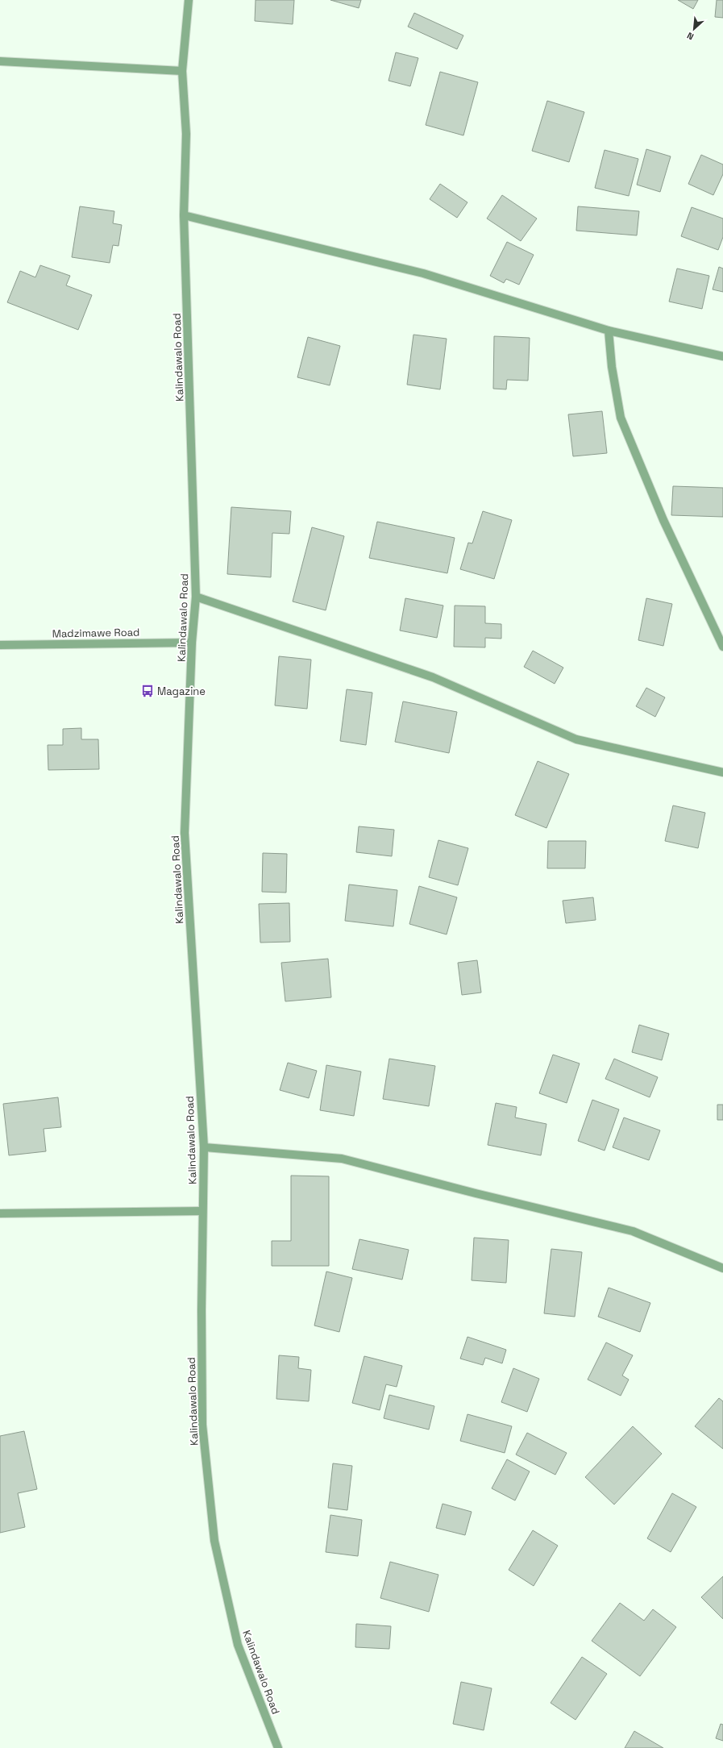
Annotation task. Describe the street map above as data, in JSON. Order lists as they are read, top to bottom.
{
  "streets": {
    "street": ["Kalindawalo Road", "Madzimawe Road"]
  },
  "crossings": [
    ["Kalindawalo Road", "Madzimawe Road"]
  ],
  "places": {
    "bus stop": ["Magazine"]
  },
  "north": "bottom left"
}
